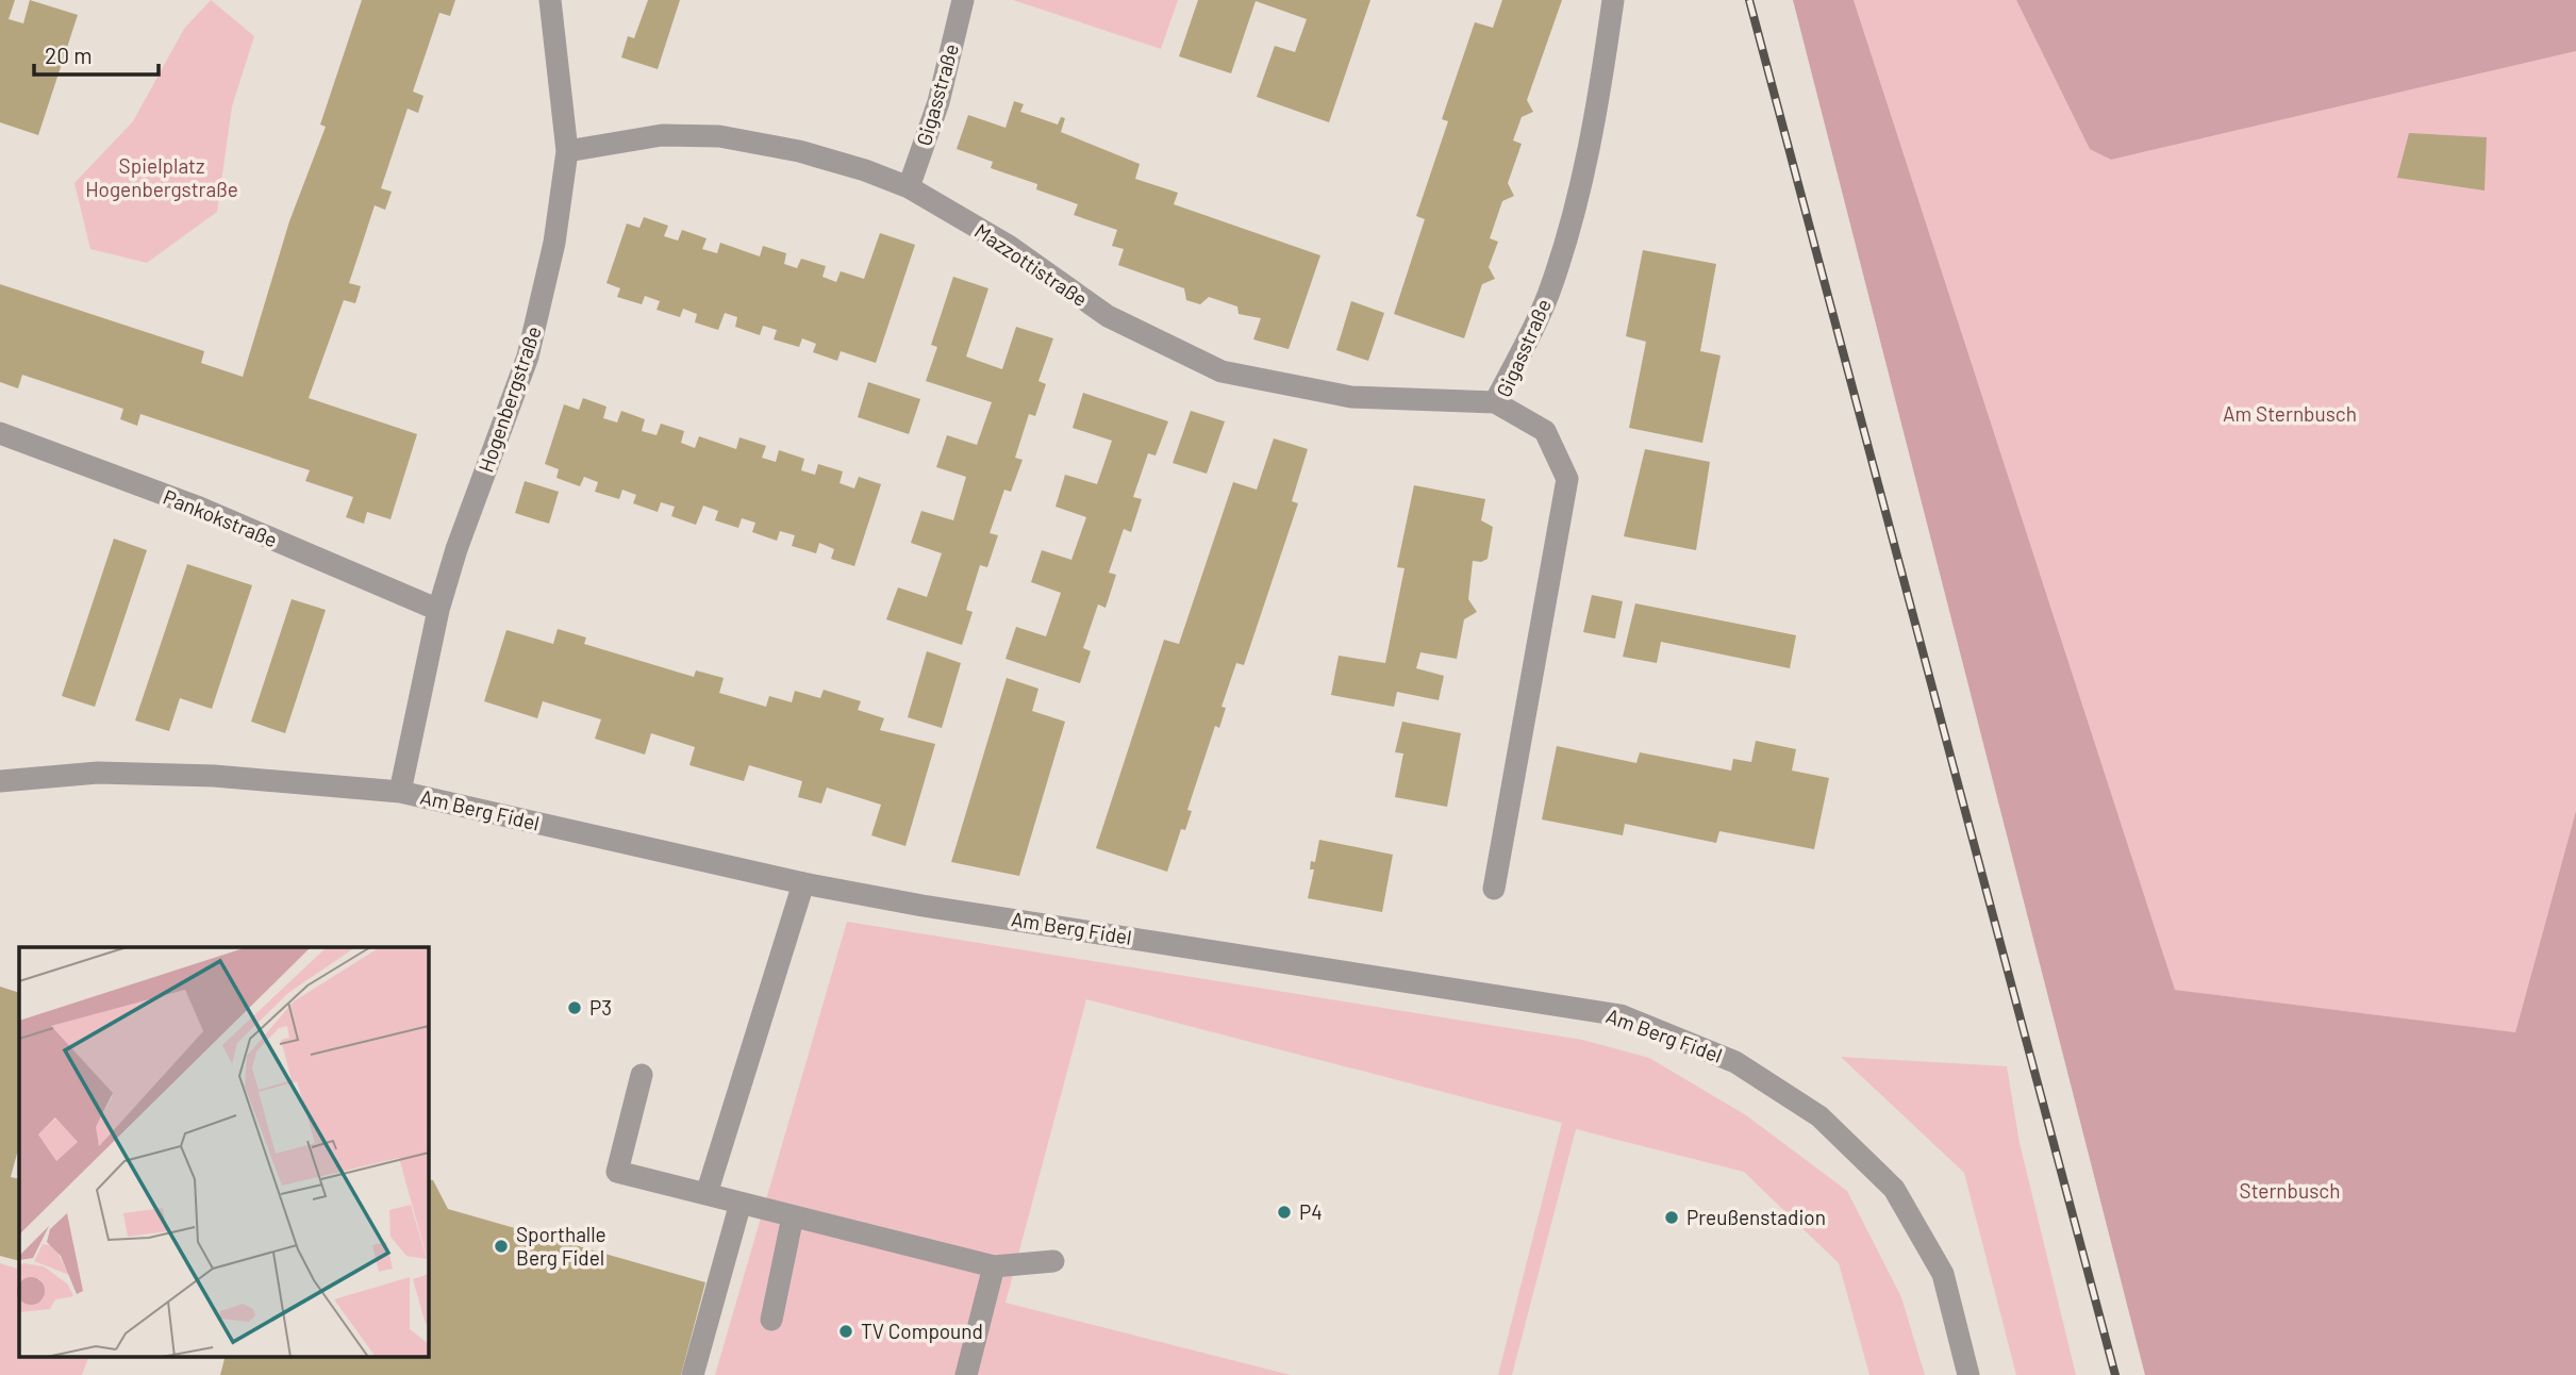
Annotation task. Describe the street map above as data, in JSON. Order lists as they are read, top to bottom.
{
  "streets": {
    "street": [
      "Gigasstraße",
      "Mazzottistraße",
      "Hogenbergstraße",
      "Pankokstraße",
      "Am Berg Fidel"
    ]
  },
  "crossings": [
    ["Gigasstraße", "Mazzottistraße"],
    ["Mazzottistraße", "Hogenbergstraße"],
    ["Hogenbergstraße", "Pankokstraße"],
    ["Hogenbergstraße", "Am Berg Fidel"]
  ],
  "parks": ["Spielplatz Hogenbergstraße", "Am Sternbusch", "Sternbusch"],
  "places": [
    "P3",
    "P4",
    "Preußenstadion",
    "Sporthalle Berg Fidel",
    "TV Compound"
  ],
  "scale_bar": "20 m"
}
